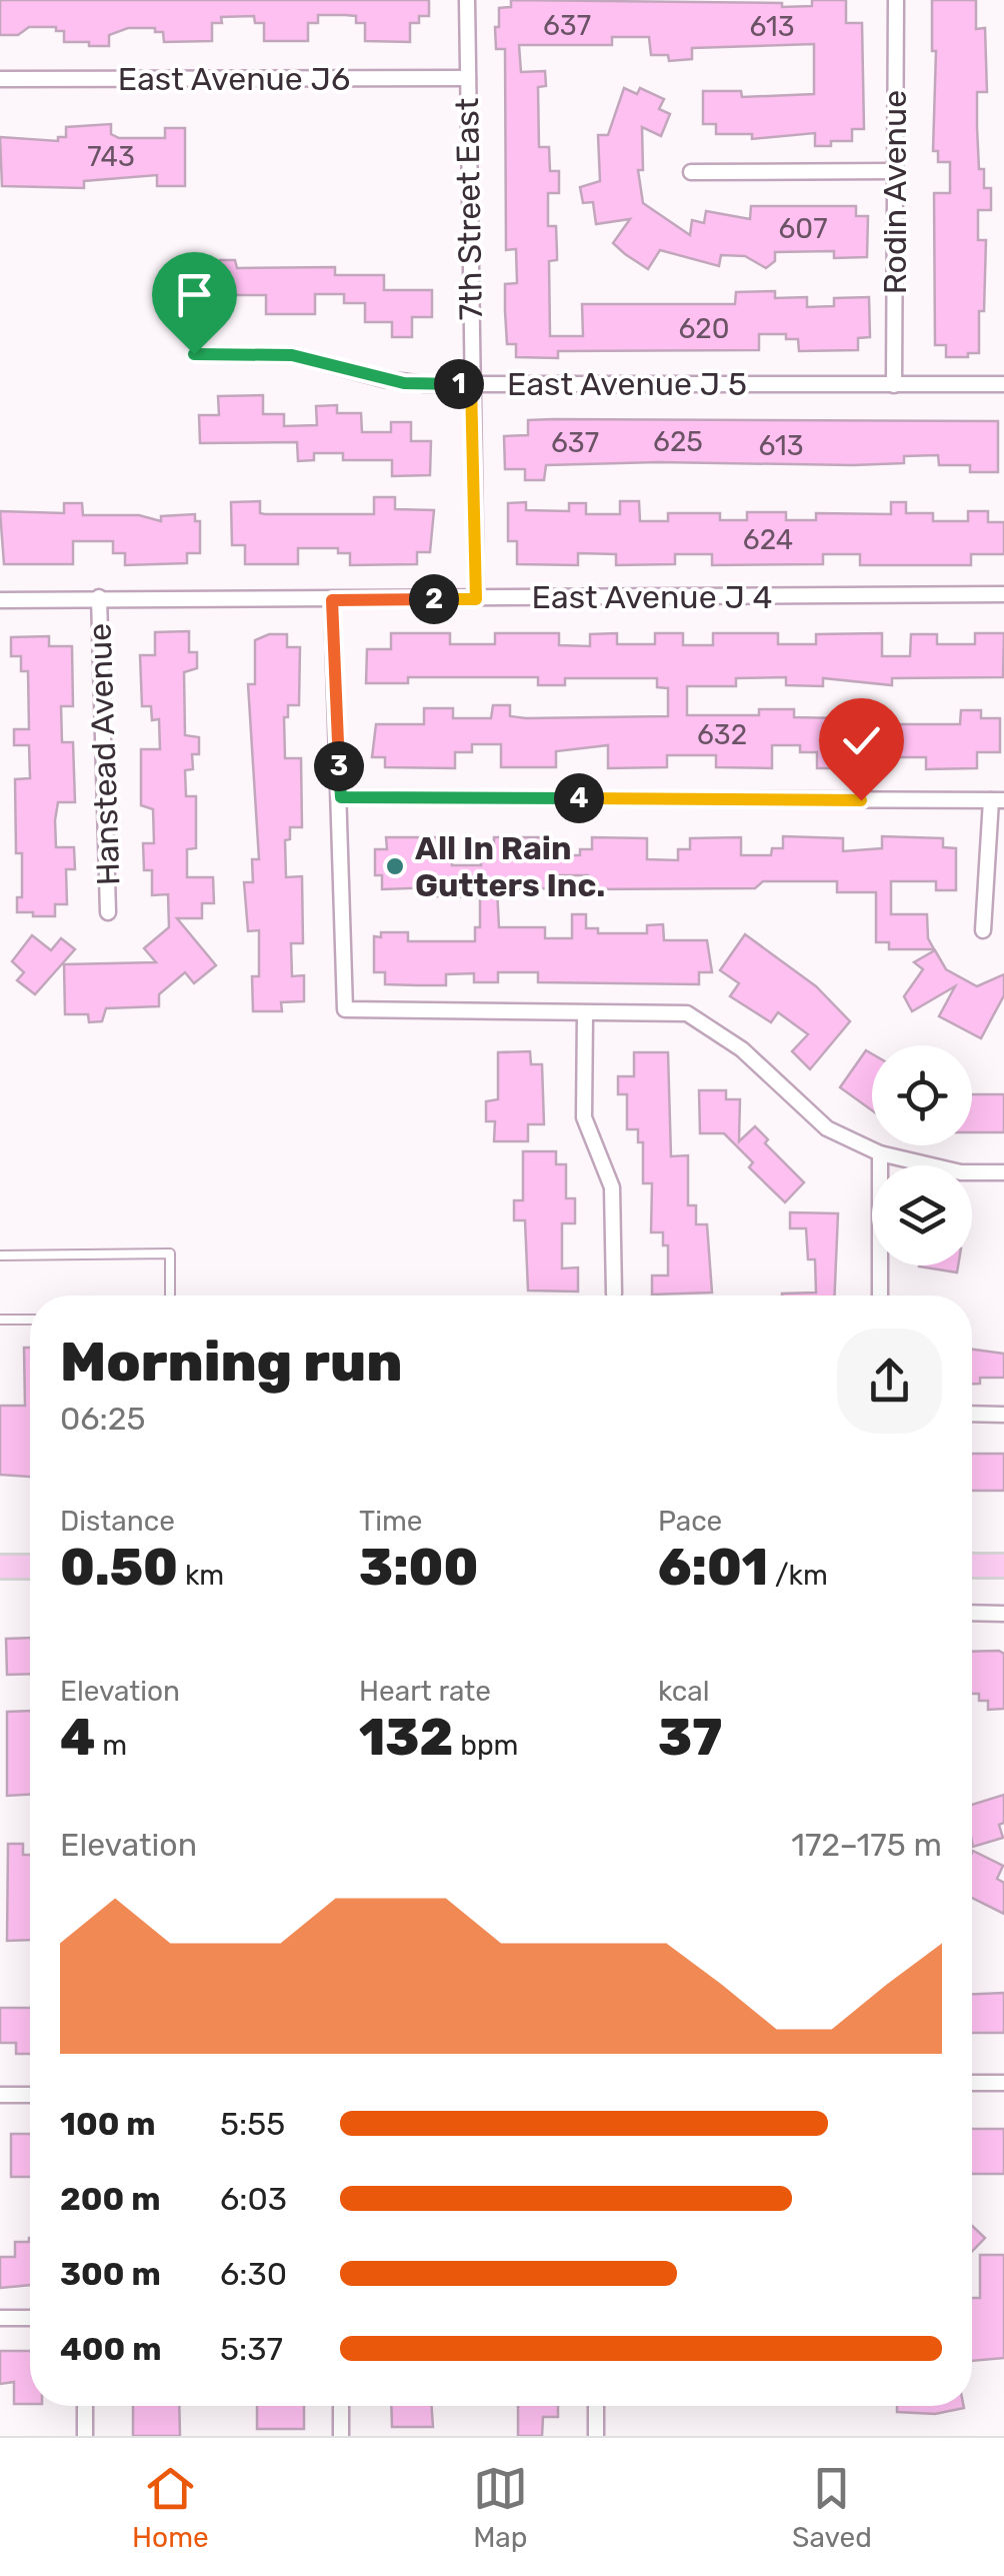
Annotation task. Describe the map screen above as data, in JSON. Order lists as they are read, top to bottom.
{
  "streets": {
    "street": [
      "East Avenue J6",
      "Rodin Avenue",
      "7th Street East",
      "East Avenue J 5",
      "East Avenue J 4",
      "Hanstead Avenue"
    ]
  },
  "crossings": [
    ["East Avenue J6", "7th Street East"],
    ["Rodin Avenue", "East Avenue J 5"],
    ["7th Street East", "East Avenue J 5"],
    ["7th Street East", "East Avenue J 4"],
    ["East Avenue J 4", "Hanstead Avenue"]
  ],
  "places": ["All In Rain Gutters Inc."],
  "house_numbers": [
    "637",
    "613",
    "743",
    "607",
    "620",
    "625",
    "637",
    "613",
    "624",
    "632"
  ],
  "page": {
    "pins": [
      "1",
      "2",
      "3",
      "4"
    ],
    "heading": ["Morning run", "06:25"],
    "stats": [
      ["Distance", "0.50 km"],
      ["Time", "3:00"],
      ["Pace", "6:01 /km"],
      ["Elevation", "4 m"],
      ["Heart rate", "132 bpm"],
      ["kcal", "37"]
    ],
    "chart": ["Elevation", "172–175 m"],
    "list": [
      {
        "name": "100 m",
        "note": "5:55"
      },
      {
        "name": "200 m",
        "note": "6:03"
      },
      {
        "name": "300 m",
        "note": "6:30"
      },
      {
        "name": "400 m",
        "note": "5:37"
      }
    ],
    "tabs": ["Home", "Map", "Saved"]
  }
}
